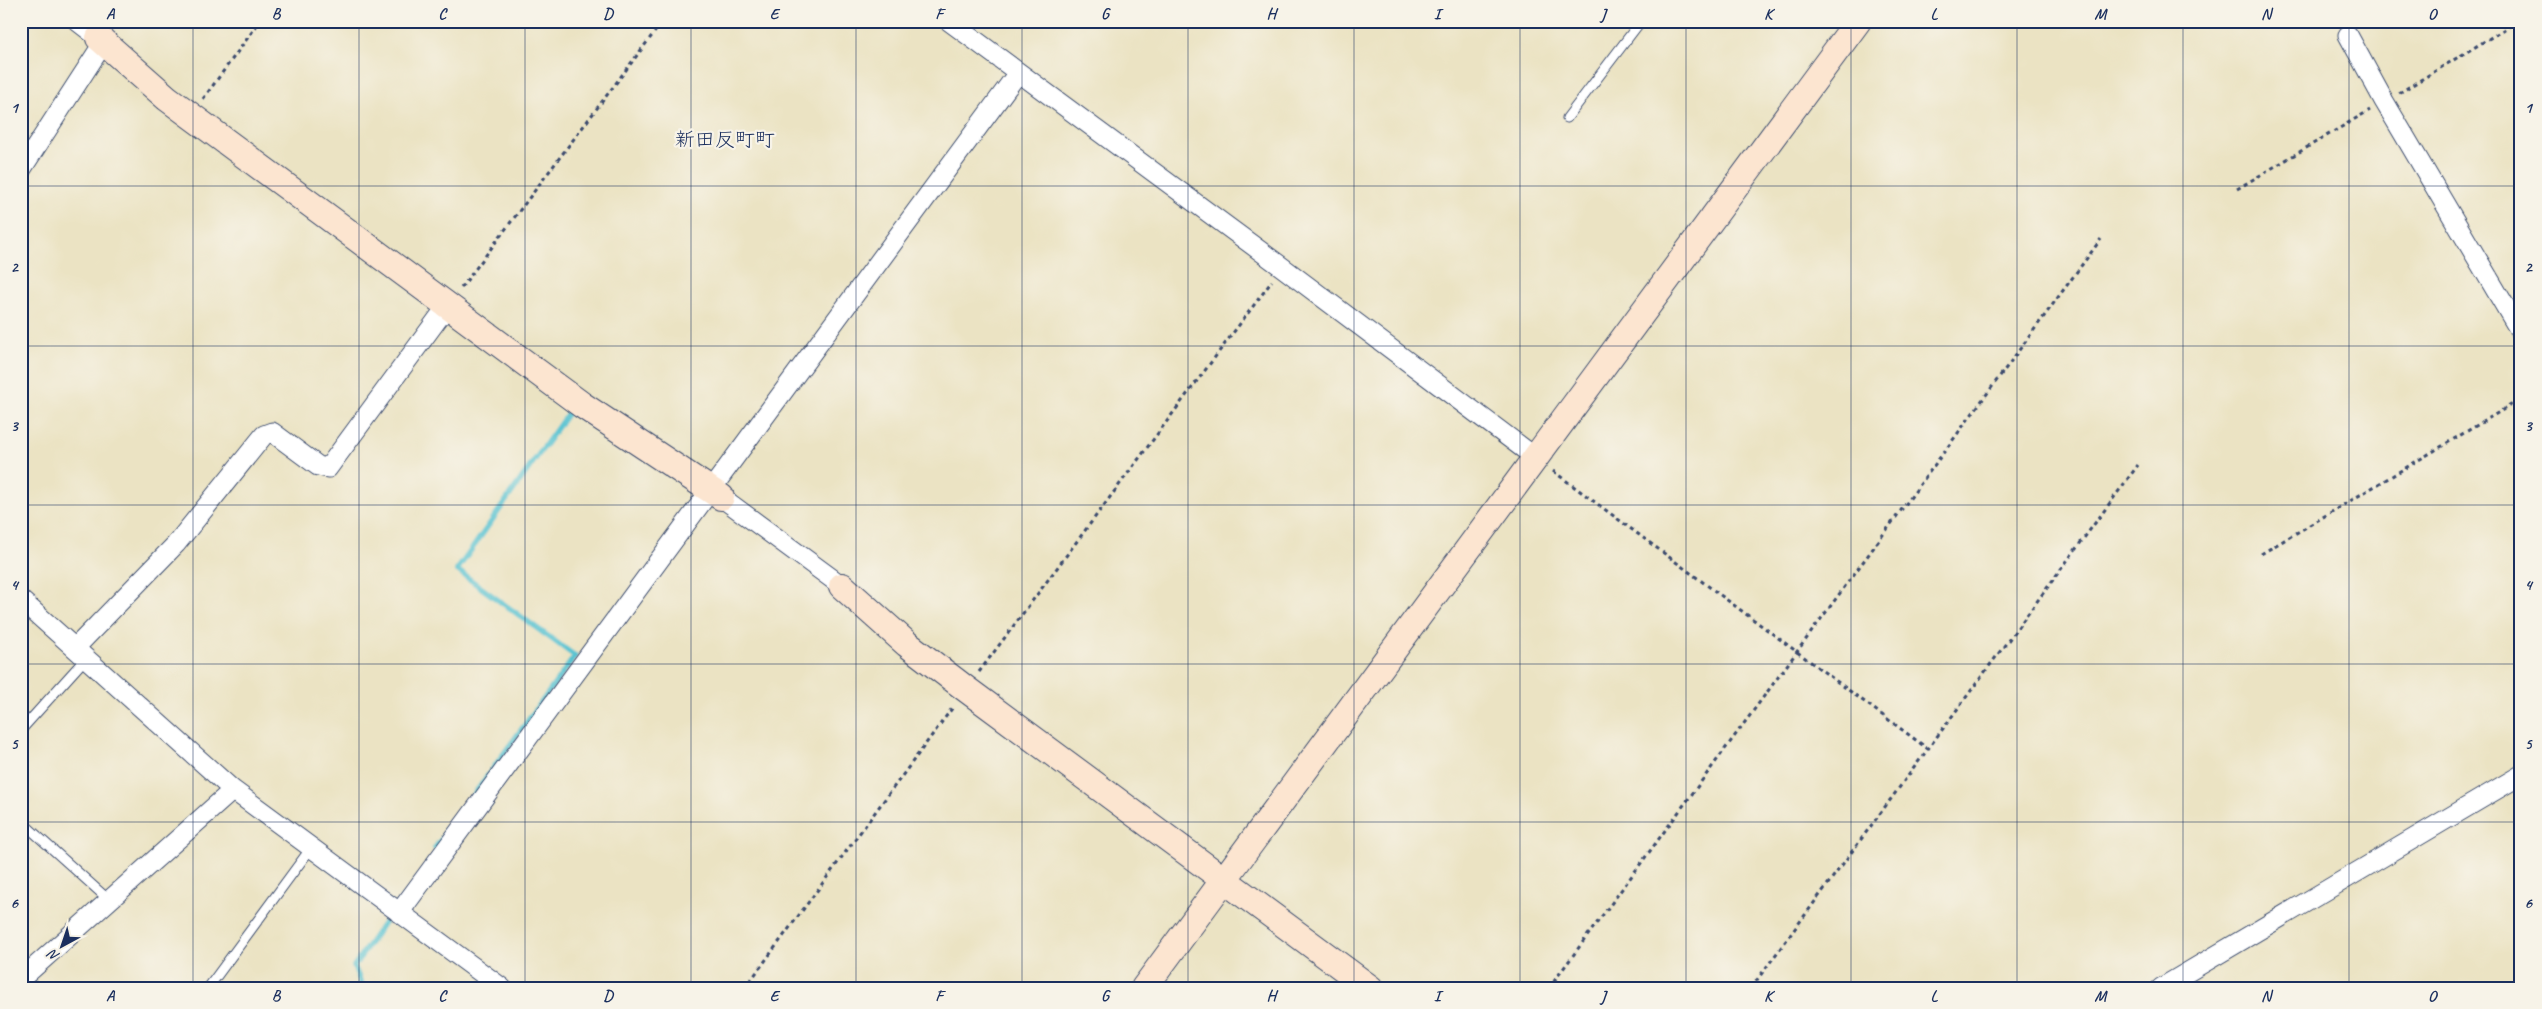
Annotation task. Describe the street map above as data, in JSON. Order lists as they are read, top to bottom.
{
  "districts": ["新田反町町"],
  "north": "bottom left",
  "grid": {
    "columns": [
      "A",
      "B",
      "C",
      "D",
      "E",
      "F",
      "G",
      "H",
      "I",
      "J",
      "K",
      "L",
      "M",
      "N",
      "O"
    ],
    "rows": [
      "1",
      "2",
      "3",
      "4",
      "5",
      "6"
    ]
  }
}
